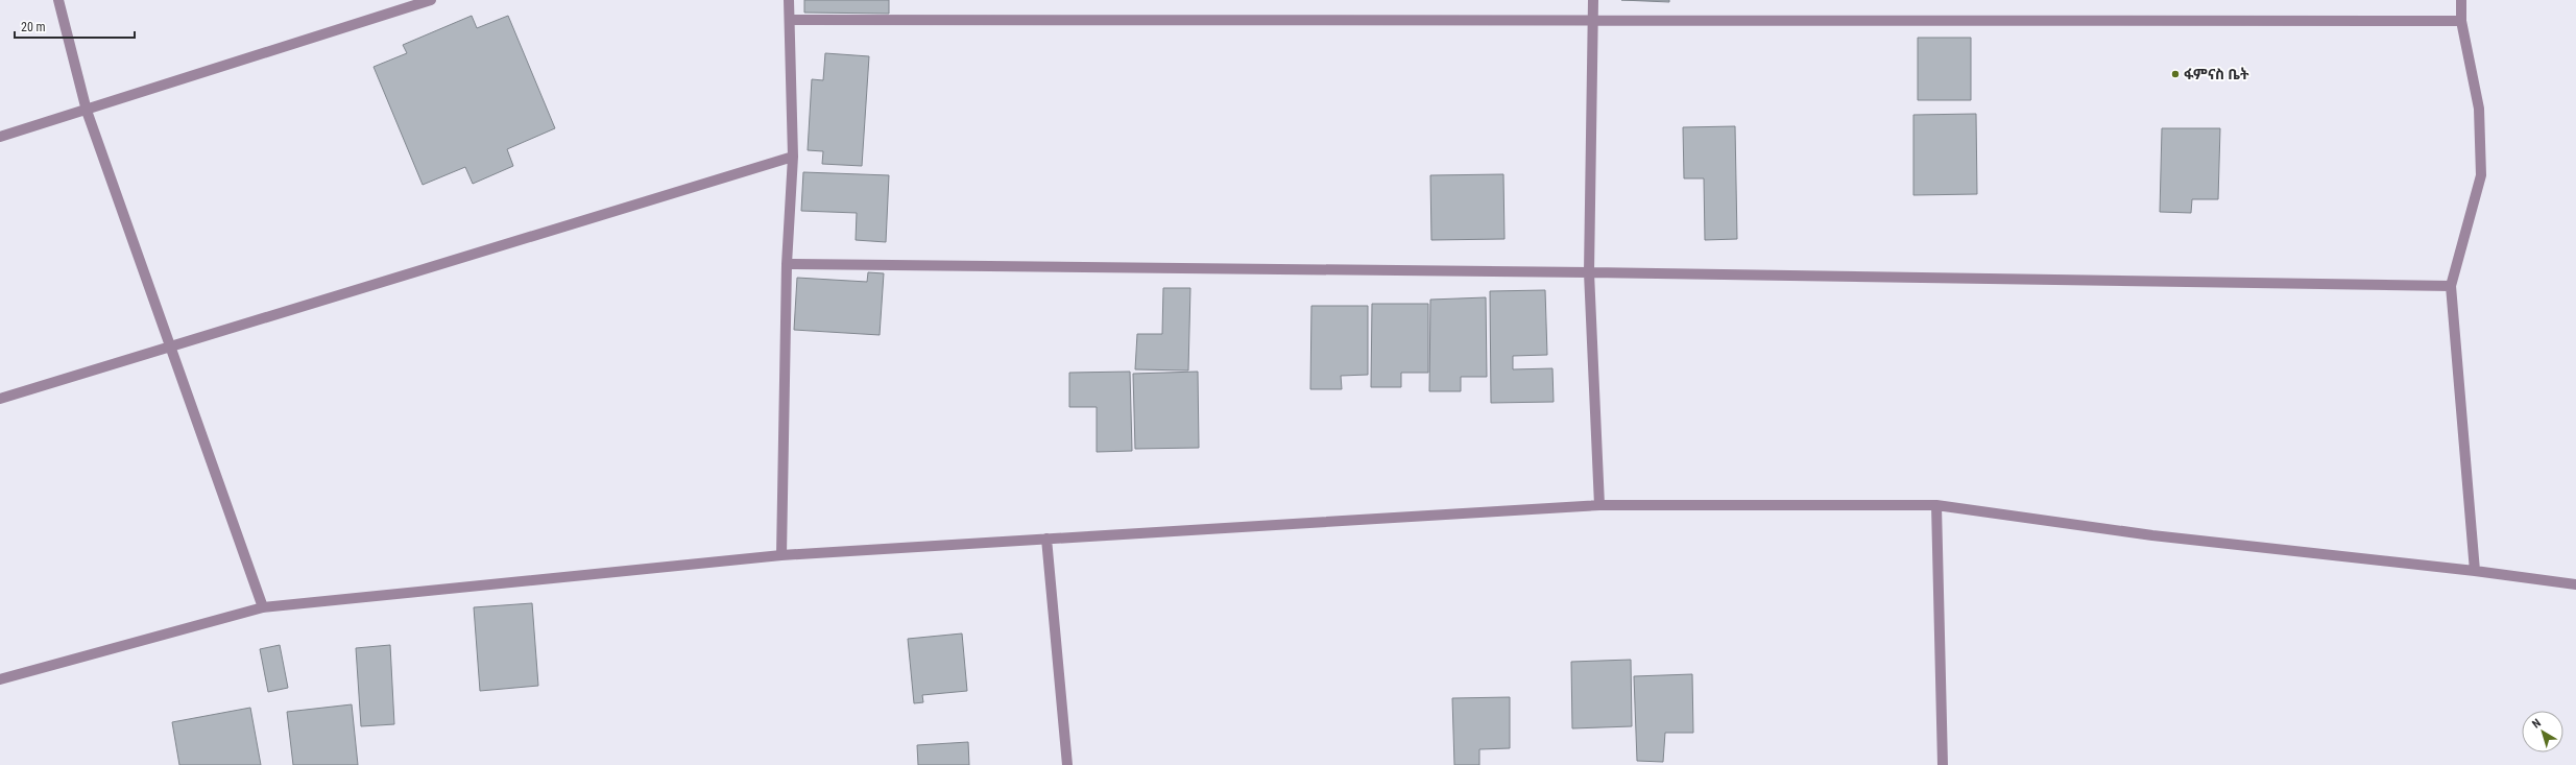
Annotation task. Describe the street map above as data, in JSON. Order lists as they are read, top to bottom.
{
  "places": ["ፋምናስ ቤት"],
  "scale_bar": "20 m",
  "north": "top left"
}
